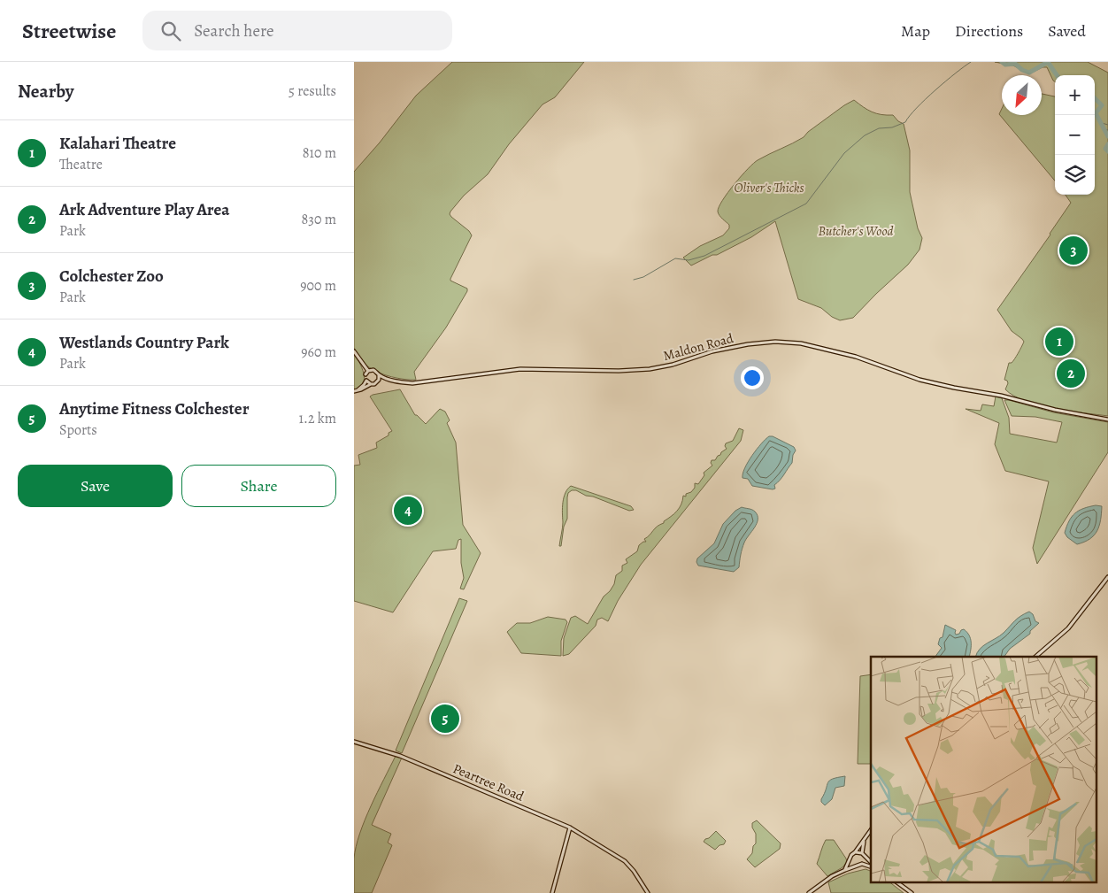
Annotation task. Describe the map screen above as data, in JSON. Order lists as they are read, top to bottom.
{
  "streets": {
    "main road": ["Maldon Road", "Peartree Road"]
  },
  "parks": ["Oliver's Thicks", "Butcher's Wood"],
  "north": "bottom left",
  "page": {
    "header": "Streetwise",
    "search": "Search here",
    "nav": ["Map", "Directions", "Saved"],
    "heading": ["Nearby", "5 results"],
    "map_buttons": ["+", "−"],
    "list": [
      {
        "mark": "1",
        "name": "Kalahari Theatre",
        "note": "Theatre",
        "value": "810 m"
      },
      {
        "mark": "2",
        "name": "Ark Adventure Play Area",
        "note": "Park",
        "value": "830 m"
      },
      {
        "mark": "3",
        "name": "Colchester Zoo",
        "note": "Park",
        "value": "900 m"
      },
      {
        "mark": "4",
        "name": "Westlands Country Park",
        "note": "Park",
        "value": "960 m"
      },
      {
        "mark": "5",
        "name": "Anytime Fitness Colchester",
        "note": "Sports",
        "value": "1.2 km"
      }
    ],
    "pins": [
      "3",
      "1",
      "2",
      "4",
      "5"
    ],
    "buttons": ["Save", "Share"]
  }
}
